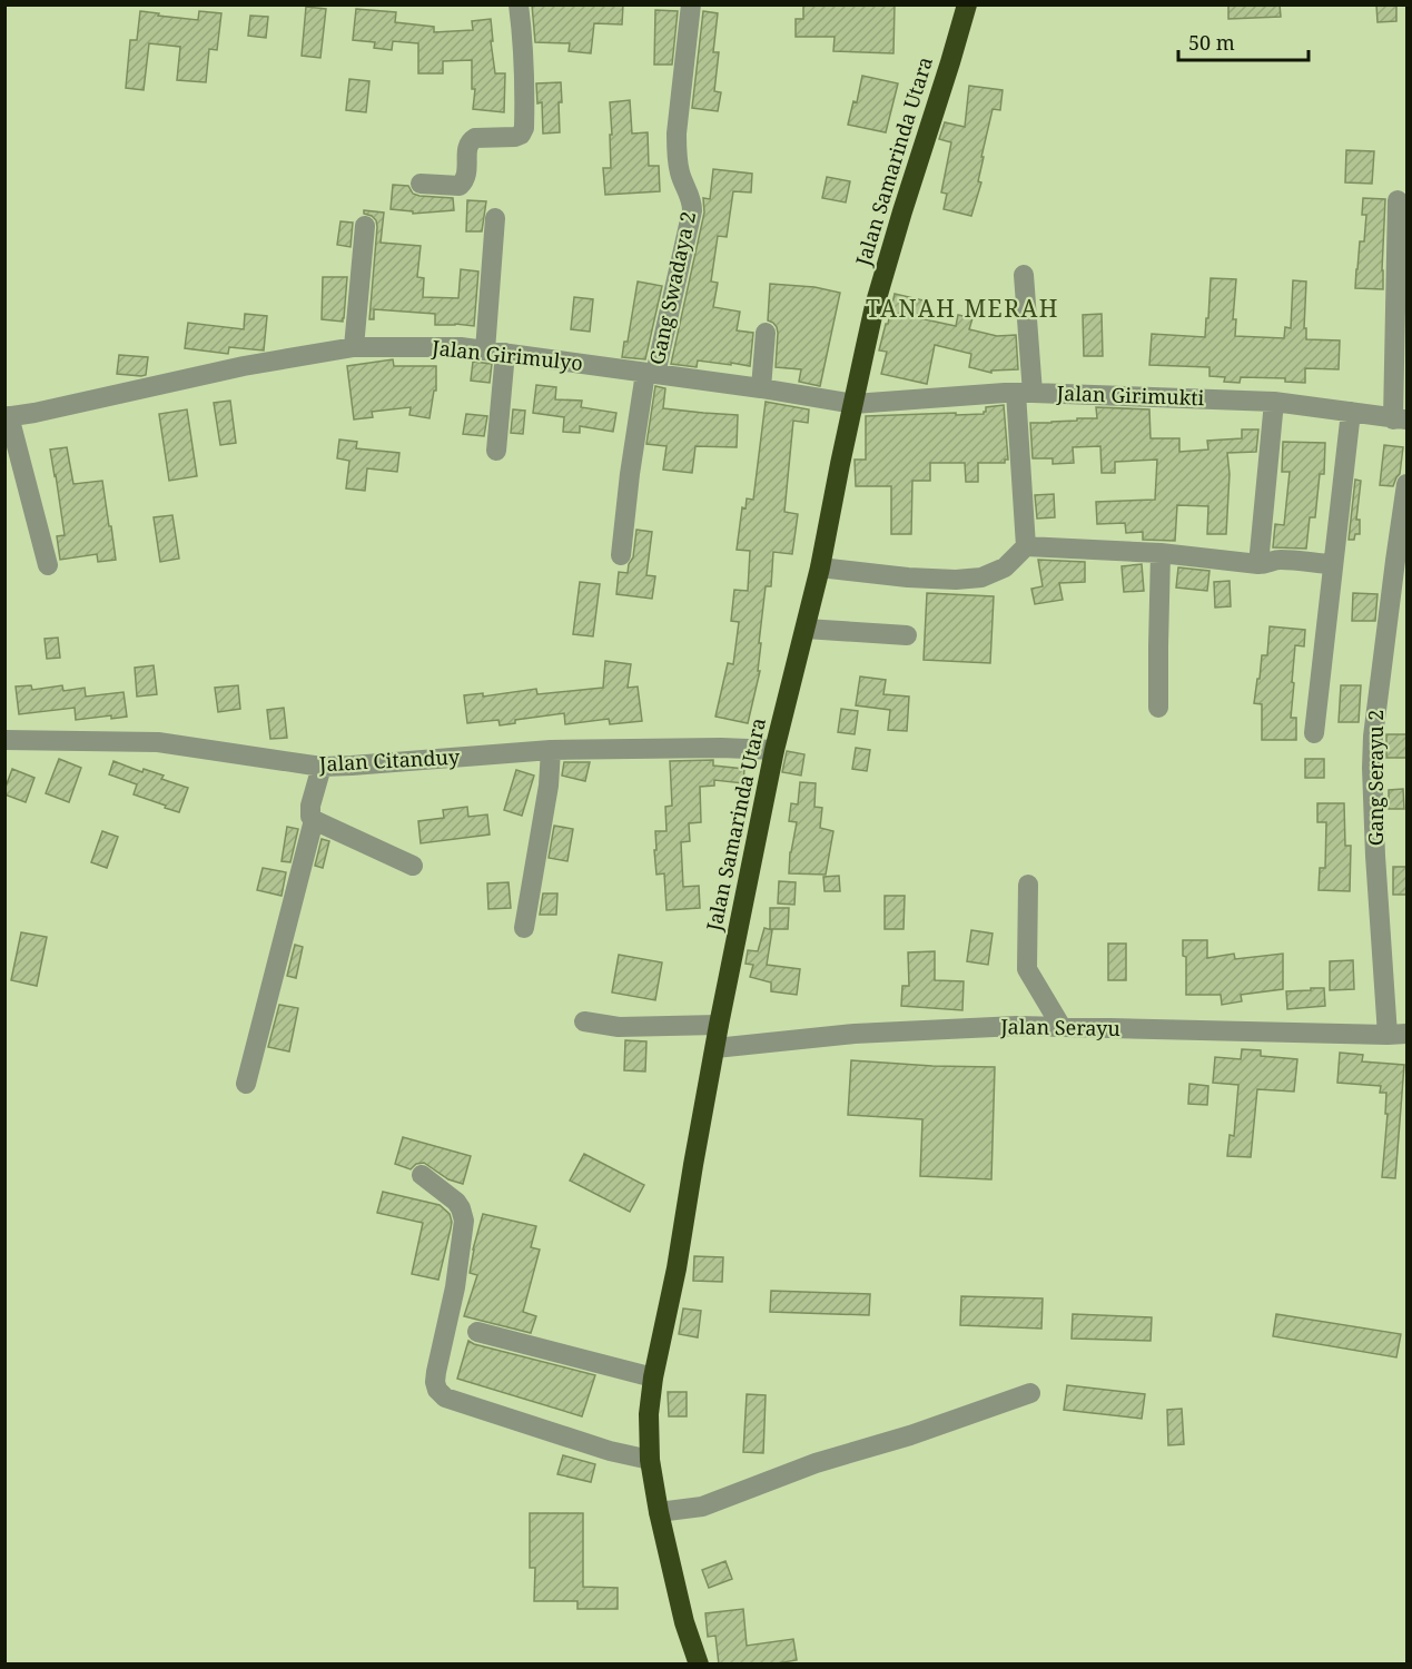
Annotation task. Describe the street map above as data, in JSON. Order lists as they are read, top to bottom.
{
  "streets": {
    "highway": ["Jalan Samarinda Utara"],
    "street": [
      "Gang Swadaya 2",
      "Jalan Girimulyo",
      "Jalan Girimukti",
      "Jalan Citanduy",
      "Gang Serayu 2",
      "Jalan Serayu"
    ]
  },
  "crossings": [
    ["Jalan Samarinda Utara", "Jalan Girimulyo"],
    ["Jalan Samarinda Utara", "Jalan Girimukti"],
    ["Jalan Samarinda Utara", "Jalan Citanduy"],
    ["Jalan Samarinda Utara", "Jalan Serayu"],
    ["Gang Swadaya 2", "Jalan Girimulyo"],
    ["Jalan Girimulyo", "Jalan Girimukti"],
    ["Gang Serayu 2", "Jalan Serayu"]
  ],
  "districts": ["TANAH MERAH"],
  "scale_bar": "50 m"
}
